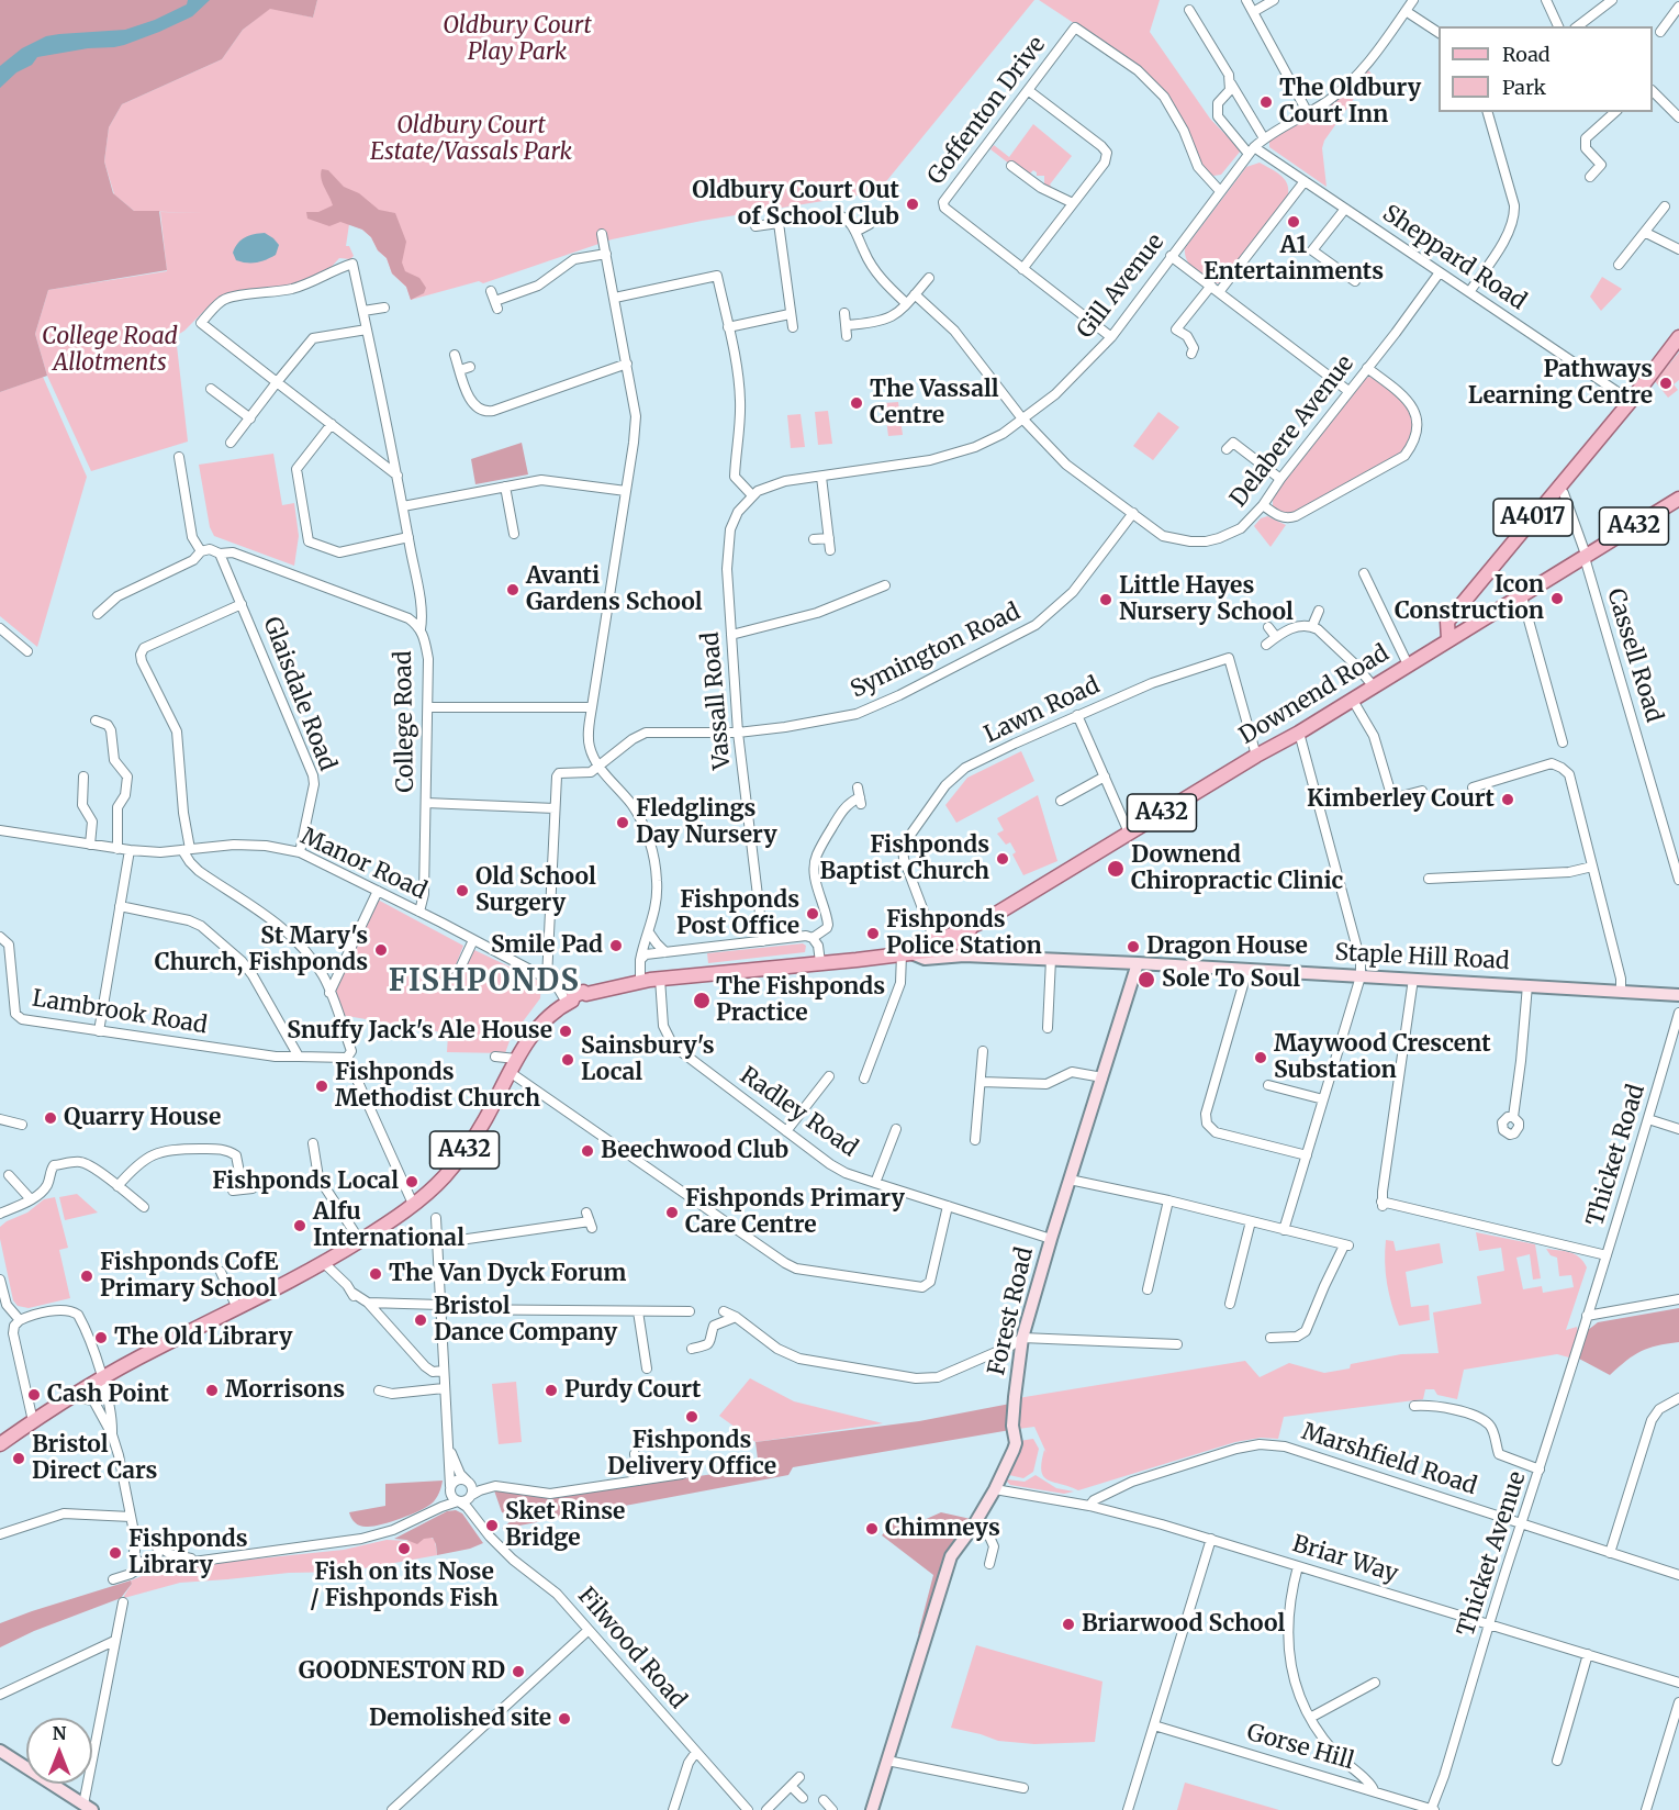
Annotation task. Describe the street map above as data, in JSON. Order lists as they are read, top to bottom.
{
  "streets": {
    "main road": [
      "A4017",
      "A432",
      "Downend Road",
      "Staple Hill Road",
      "Forest Road"
    ],
    "street": [
      "Goffenton Drive",
      "Sheppard Road",
      "Gill Avenue",
      "Delabere Avenue",
      "Symington Road",
      "Cassell Road",
      "Glaisdale Road",
      "Vassall Road",
      "Lawn Road",
      "College Road",
      "Manor Road",
      "Lambrook Road",
      "Radley Road",
      "Thicket Road",
      "Marshfield Road",
      "Thicket Avenue",
      "Briar Way",
      "Filwood Road",
      "Gorse Hill"
    ]
  },
  "crossings": [
    ["Goffenton Drive", "Gill Avenue"],
    ["Sheppard Road", "Gill Avenue"],
    ["Sheppard Road", "Delabere Avenue"],
    ["Sheppard Road", "A4017"],
    ["Gill Avenue", "Delabere Avenue"],
    ["Gill Avenue", "Vassall Road"],
    ["Delabere Avenue", "Symington Road"],
    ["A4017", "Cassell Road"],
    ["A4017", "Downend Road"],
    ["A432", "Downend Road"],
    ["A432", "Lawn Road"],
    ["A432", "Manor Road"],
    ["A432", "Staple Hill Road"],
    ["A432", "Radley Road"],
    ["Symington Road", "Vassall Road"],
    ["Cassell Road", "Downend Road"],
    ["Glaisdale Road", "College Road"],
    ["Glaisdale Road", "Manor Road"],
    ["Downend Road", "Lawn Road"],
    ["Downend Road", "Staple Hill Road"],
    ["Lawn Road", "Staple Hill Road"],
    ["College Road", "Manor Road"],
    ["Staple Hill Road", "Forest Road"],
    ["Radley Road", "Forest Road"],
    ["Thicket Road", "Thicket Avenue"],
    ["Forest Road", "Briar Way"],
    ["Marshfield Road", "Thicket Avenue"],
    ["Marshfield Road", "Briar Way"],
    ["Thicket Avenue", "Briar Way"],
    ["Thicket Avenue", "Gorse Hill"]
  ],
  "districts": ["FISHPONDS"],
  "parks": ["Oldbury Court Play Park", "Oldbury Court Estate/Vassals Park", "College Road Allotments"],
  "places": [
    "The Oldbury Court Inn",
    "Oldbury Court Out of School Club",
    "A1 Entertainments",
    "Pathways Learning Centre",
    "The Vassall Centre",
    "Avanti Gardens School",
    "Icon Construction",
    "Little Hayes Nursery School",
    "Kimberley Court",
    "Fledglings Day Nursery",
    "Fishponds Baptist Church",
    "Downend Chiropractic Clinic",
    "Old School Surgery",
    "Fishponds Post Office",
    "Fishponds Police Station",
    "Smile Pad",
    "Dragon House",
    "St Mary's Church, Fishponds",
    "Sole To Soul",
    "The Fishponds Practice",
    "Snuffy Jack's Ale House",
    "Maywood Crescent Substation",
    "Sainsbury's Local",
    "Fishponds Methodist Church",
    "Quarry House",
    "Beechwood Club",
    "Fishponds Local",
    "Fishponds Primary Care Centre",
    "Alfu International",
    "The Van Dyck Forum",
    "Fishponds CofE Primary School",
    "Bristol Dance Company",
    "The Old Library",
    "Morrisons",
    "Purdy Court",
    "Cash Point",
    "Fishponds Delivery Office",
    "Bristol Direct Cars",
    "Sket Rinse Bridge",
    "Chimneys",
    "Fish on its Nose / Fishponds Fish",
    "Fishponds Library",
    "Briarwood School",
    "GOODNESTON RD",
    "Demolished site"
  ],
  "legend": ["Road", "Park"],
  "north": "top"
}
